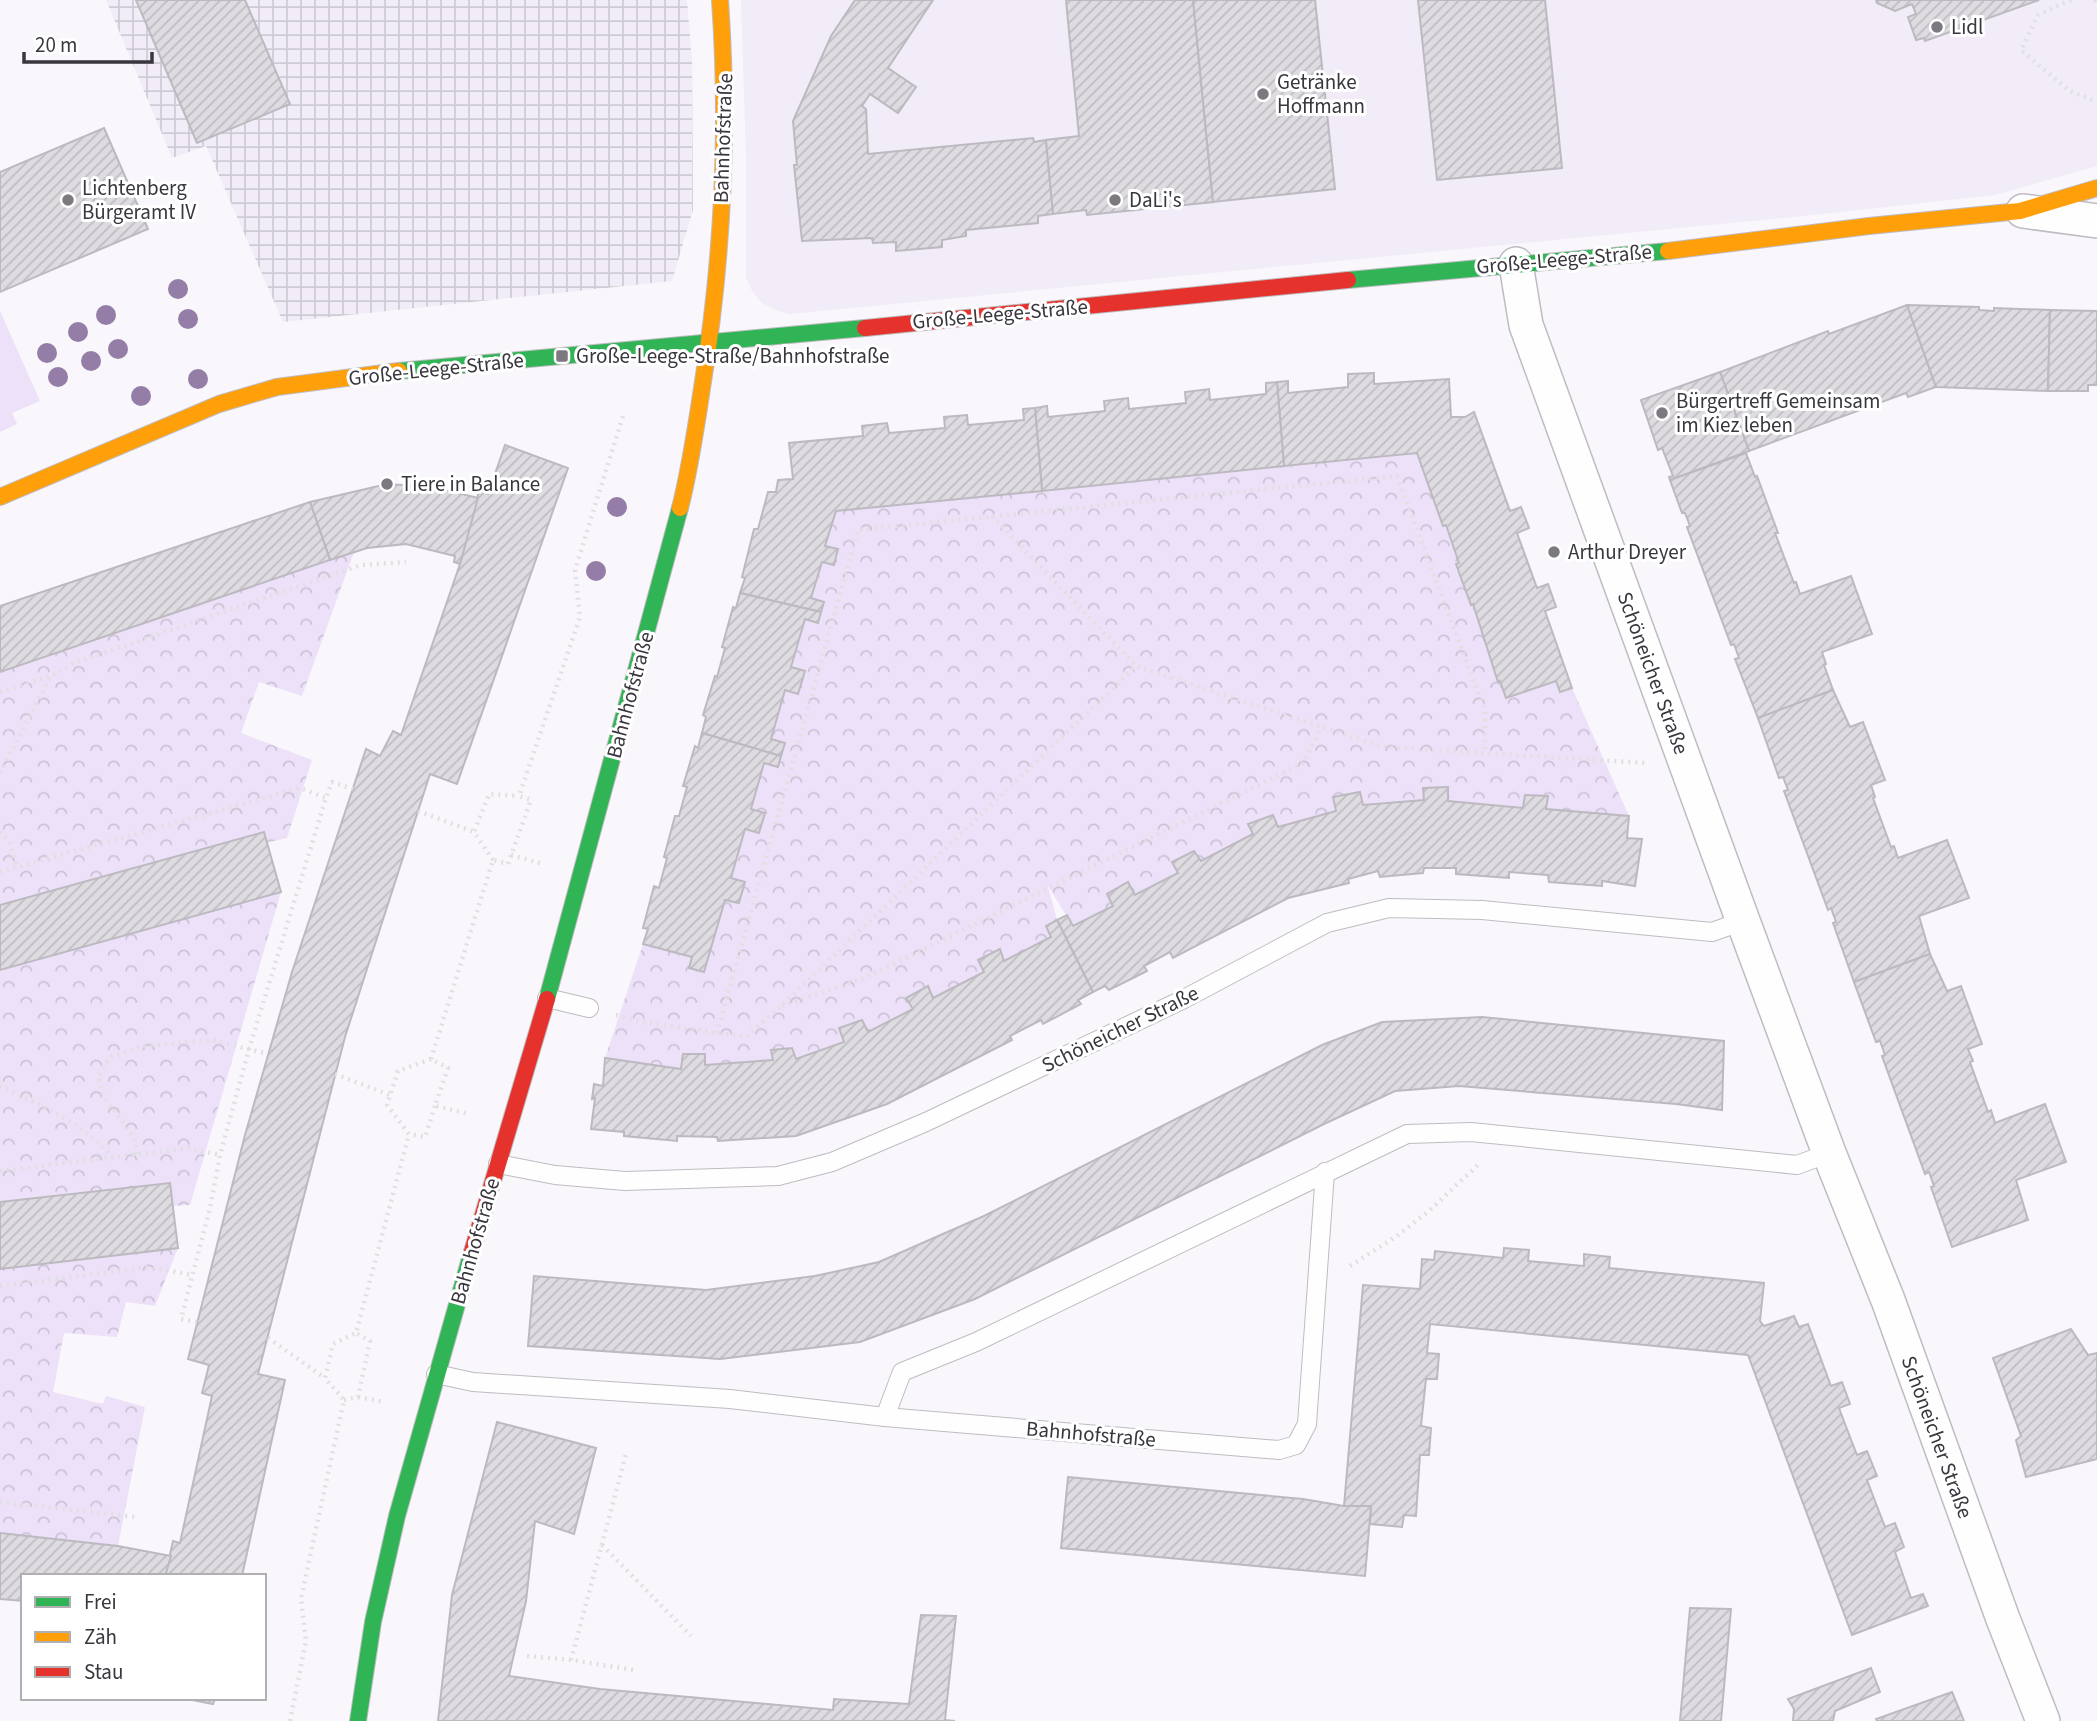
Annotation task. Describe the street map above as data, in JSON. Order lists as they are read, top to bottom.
{
  "streets": {
    "street": ["Bahnhofstraße", "Große-Leege-Straße", "Schöneicher Straße"]
  },
  "crossings": [
    ["Bahnhofstraße", "Große-Leege-Straße"],
    ["Bahnhofstraße", "Schöneicher Straße"],
    ["Große-Leege-Straße", "Schöneicher Straße"]
  ],
  "places": {
    "other": [
      "Lidl",
      "Getränke Hoffmann",
      "Lichtenberg Bürgeramt IV",
      "DaLi's",
      "Bürgertreff Gemeinsam im Kiez leben",
      "Tiere in Balance",
      "Arthur Dreyer"
    ],
    "transit": ["Große-Leege-Straße/Bahnhofstraße"]
  },
  "legend": ["Frei", "Zäh", "Stau"],
  "scale_bar": "20 m"
}
